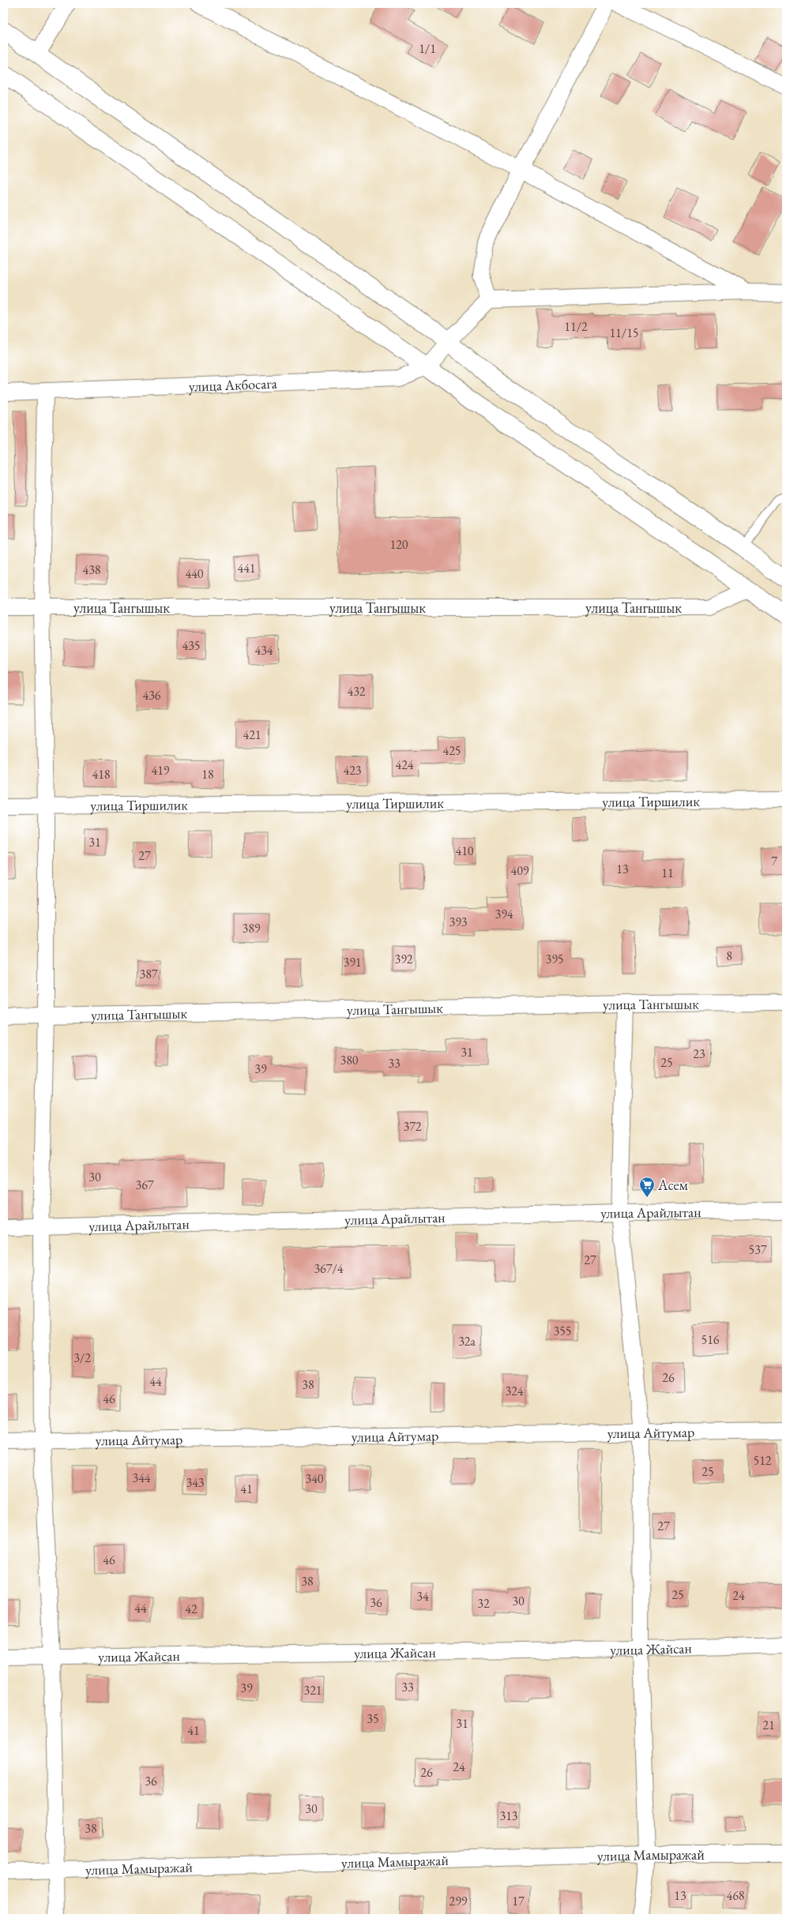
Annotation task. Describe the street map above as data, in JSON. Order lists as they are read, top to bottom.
{
  "streets": {
    "street": [
      "улица Акбосага",
      "улица Тангышык",
      "улица Тиршилик",
      "улица Арайлытан",
      "улица Айтумар",
      "улица Жайсан",
      "улица Мамыражай"
    ]
  },
  "places": {
    "supermarket": ["Асем"]
  },
  "house_numbers": [
    "1/1",
    "11/2",
    "11/15",
    "120",
    "441",
    "438",
    "440",
    "435",
    "434",
    "432",
    "436",
    "421",
    "425",
    "424",
    "419",
    "423",
    "418",
    "18",
    "31",
    "410",
    "27",
    "7",
    "13",
    "409",
    "11",
    "394",
    "393",
    "389",
    "8",
    "392",
    "395",
    "391",
    "387",
    "31",
    "23",
    "380",
    "25",
    "33",
    "39",
    "372",
    "30",
    "367",
    "537",
    "27",
    "367/4",
    "355",
    "516",
    "32а",
    "3/2",
    "26",
    "44",
    "38",
    "324",
    "46",
    "512",
    "25",
    "344",
    "340",
    "343",
    "41",
    "27",
    "46",
    "38",
    "25",
    "24",
    "34",
    "30",
    "36",
    "32",
    "44",
    "42",
    "33",
    "39",
    "321",
    "35",
    "31",
    "21",
    "41",
    "24",
    "26",
    "36",
    "30",
    "313",
    "38",
    "13",
    "468",
    "299",
    "17"
  ]
}
